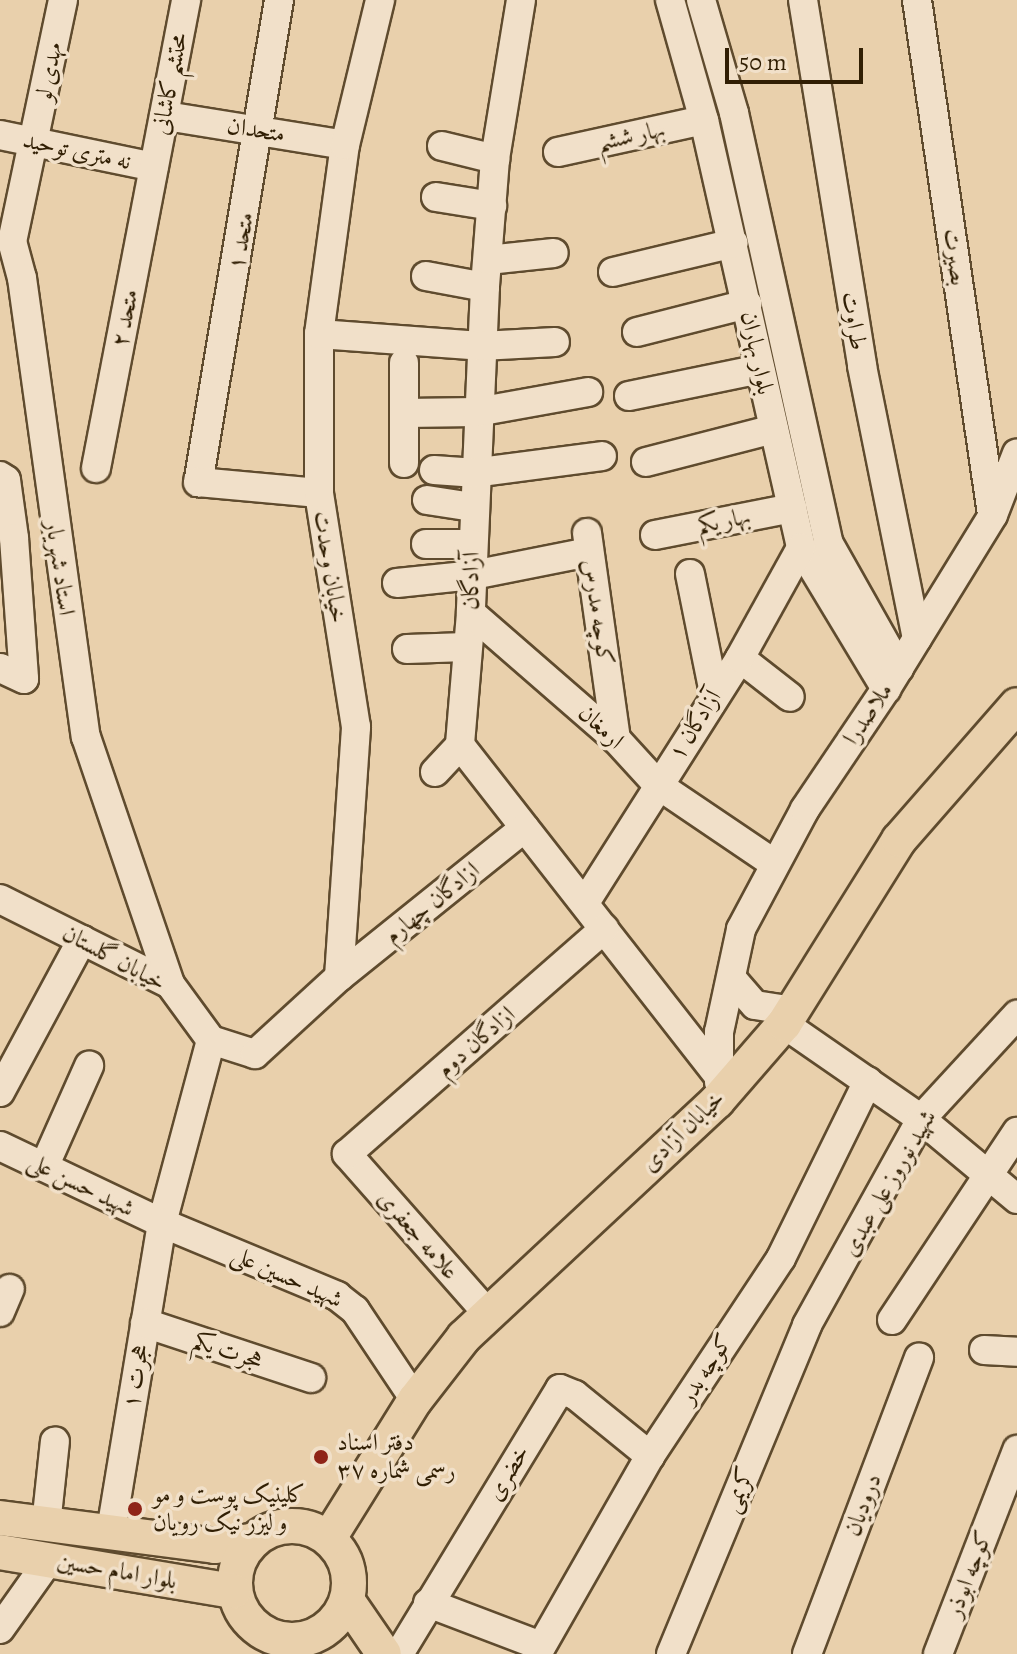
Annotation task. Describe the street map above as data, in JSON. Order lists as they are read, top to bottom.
{
  "streets": {
    "main road": ["خیابان آزادی", "بلوار امام حسین"],
    "street": [
      "مهدی لو",
      "محتشم کاشانی",
      "متحدان",
      "بهار ششم",
      "نه متری توحید",
      "متحد ۱",
      "بصیرت",
      "متحد ۲",
      "طراوت",
      "بلوار بهاران",
      "بهار یکم",
      "خیابان وحدت",
      "استاد شهریار",
      "آزادگان",
      "کوچه مدرس",
      "ملاصدرا",
      "آزادگان ۱",
      "ارمغان",
      "ازادگان چهارم",
      "خیابان گلستان",
      "ازادگان دوم",
      "شهید نوروز علی عبدی",
      "شهید حسن علی",
      "علامه جعفری",
      "شهید حسین علی",
      "هجرت یکم",
      "کوچه بدر",
      "هجرت ۱",
      "خضری",
      "کریمی",
      "درودیان",
      "کوچه ابوذر"
    ]
  },
  "crossings": [
    ["مهدی لو", "نه متری توحید"],
    ["مهدی لو", "استاد شهریار"],
    ["محتشم کاشانی", "متحدان"],
    ["محتشم کاشانی", "نه متری توحید"],
    ["محتشم کاشانی", "متحد ۲"],
    ["متحدان", "متحد ۱"],
    ["متحدان", "خیابان وحدت"],
    ["بهار ششم", "بلوار بهاران"],
    ["نه متری توحید", "متحد ۲"],
    ["نه متری توحید", "استاد شهریار"],
    ["متحد ۱", "خیابان وحدت"],
    ["بصیرت", "ملاصدرا"],
    ["طراوت", "ملاصدرا"],
    ["بلوار بهاران", "بهار یکم"],
    ["بلوار بهاران", "ملاصدرا"],
    ["بلوار بهاران", "آزادگان ۱"],
    ["خیابان وحدت", "ازادگان چهارم"],
    ["استاد شهریار", "خیابان گلستان"],
    ["آزادگان", "کوچه مدرس"],
    ["آزادگان", "ارمغان"],
    ["کوچه مدرس", "ارمغان"],
    ["ملاصدرا", "ارمغان"],
    ["ملاصدرا", "خیابان آزادی"],
    ["آزادگان ۱", "ارمغان"],
    ["ازادگان دوم", "علامه جعفری"],
    ["خیابان آزادی", "علامه جعفری"],
    ["خیابان آزادی", "شهید حسین علی"],
    ["خیابان آزادی", "بلوار امام حسین"],
    ["شهید نوروز علی عبدی", "کریمی"],
    ["شهید حسن علی", "شهید حسین علی"],
    ["شهید حسن علی", "هجرت ۱"],
    ["شهید حسین علی", "هجرت ۱"],
    ["هجرت یکم", "هجرت ۱"],
    ["کوچه بدر", "خضری"]
  ],
  "places": ["دفتر اسناد رسمی شماره ۳۷", "کلینیک پوست و مو و لیزر نیک رویان"],
  "scale_bar": "50 m"
}
